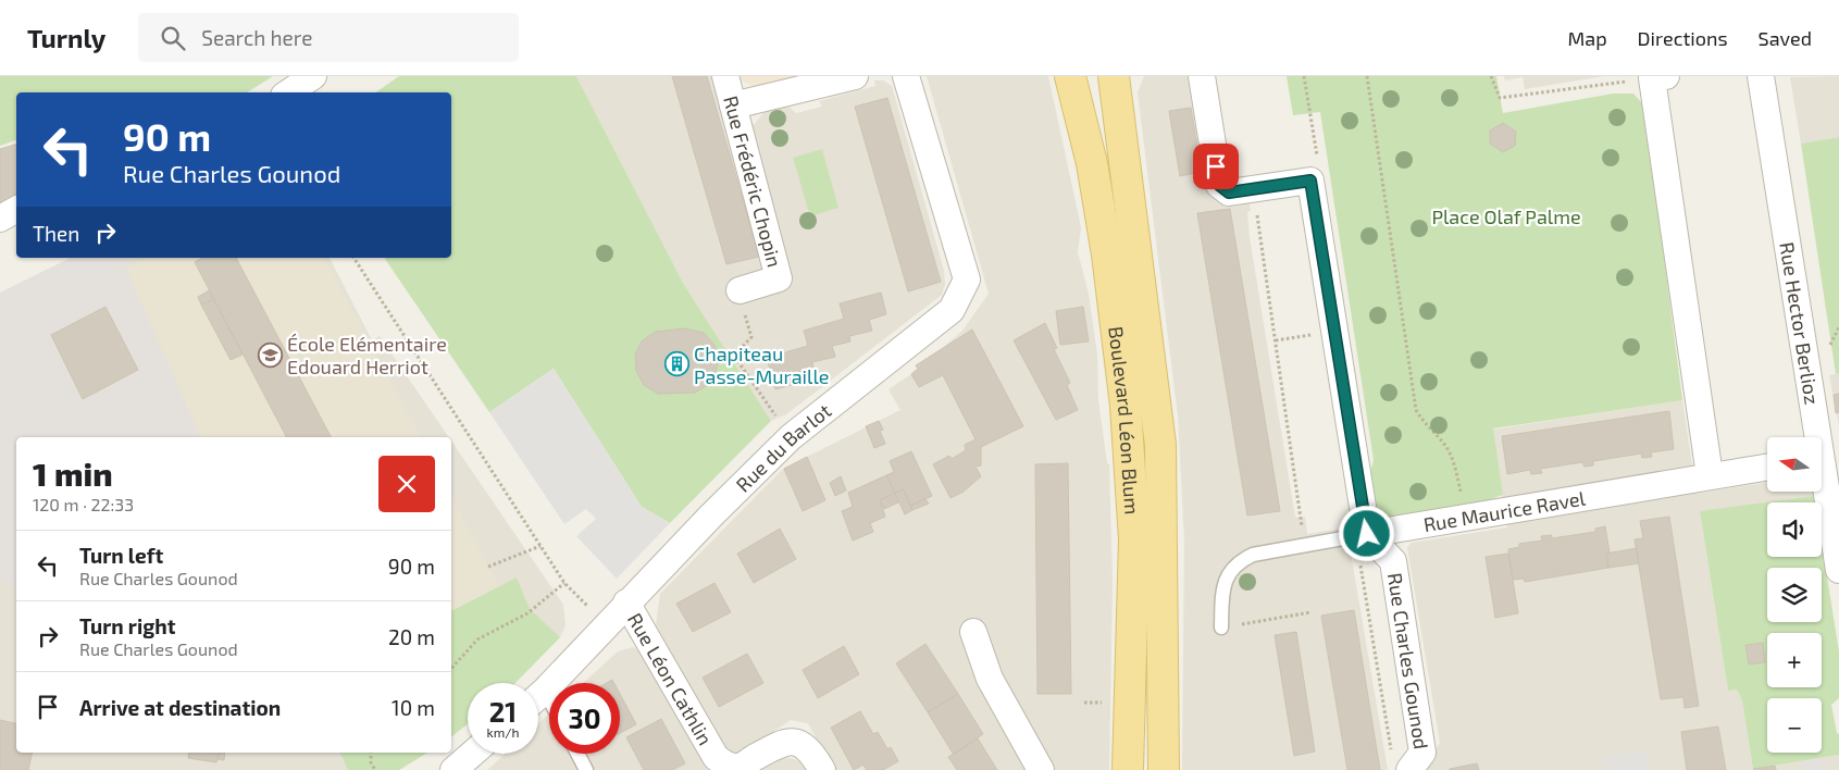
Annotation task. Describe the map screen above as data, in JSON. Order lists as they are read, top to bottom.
{
  "streets": {
    "main road": ["Boulevard Léon Blum"],
    "street": [
      "Rue Frédéric Chopin",
      "Rue Hector Berlioz",
      "Rue du Barlot",
      "Rue Maurice Ravel",
      "Rue Charles Gounod",
      "Rue Léon Cathlin"
    ]
  },
  "crossings": [
    ["Rue du Barlot", "Rue Léon Cathlin"],
    ["Rue Maurice Ravel", "Rue Charles Gounod"]
  ],
  "parks": ["Place Olaf Palme"],
  "places": {
    "school or university": ["École Elémentaire Edouard Herriot"],
    "building": ["Chapiteau Passe-Muraille"]
  },
  "north": "left",
  "page": {
    "header": "Turnly",
    "search": "Search here",
    "nav": ["Map", "Directions", "Saved"],
    "turn": ["90 m", "Rue Charles Gounod"],
    "then": "Then",
    "map_buttons": ["+", "−"],
    "heading": ["1 min", "120 m · 22:33"],
    "list": [
      {
        "name": "Turn left",
        "note": "Rue Charles Gounod",
        "value": "90 m"
      },
      {
        "name": "Turn right",
        "note": "Rue Charles Gounod",
        "value": "20 m"
      },
      {
        "name": "Arrive at destination",
        "value": "10 m"
      }
    ],
    "speed": "21 km/h",
    "limit": "30"
  }
}
